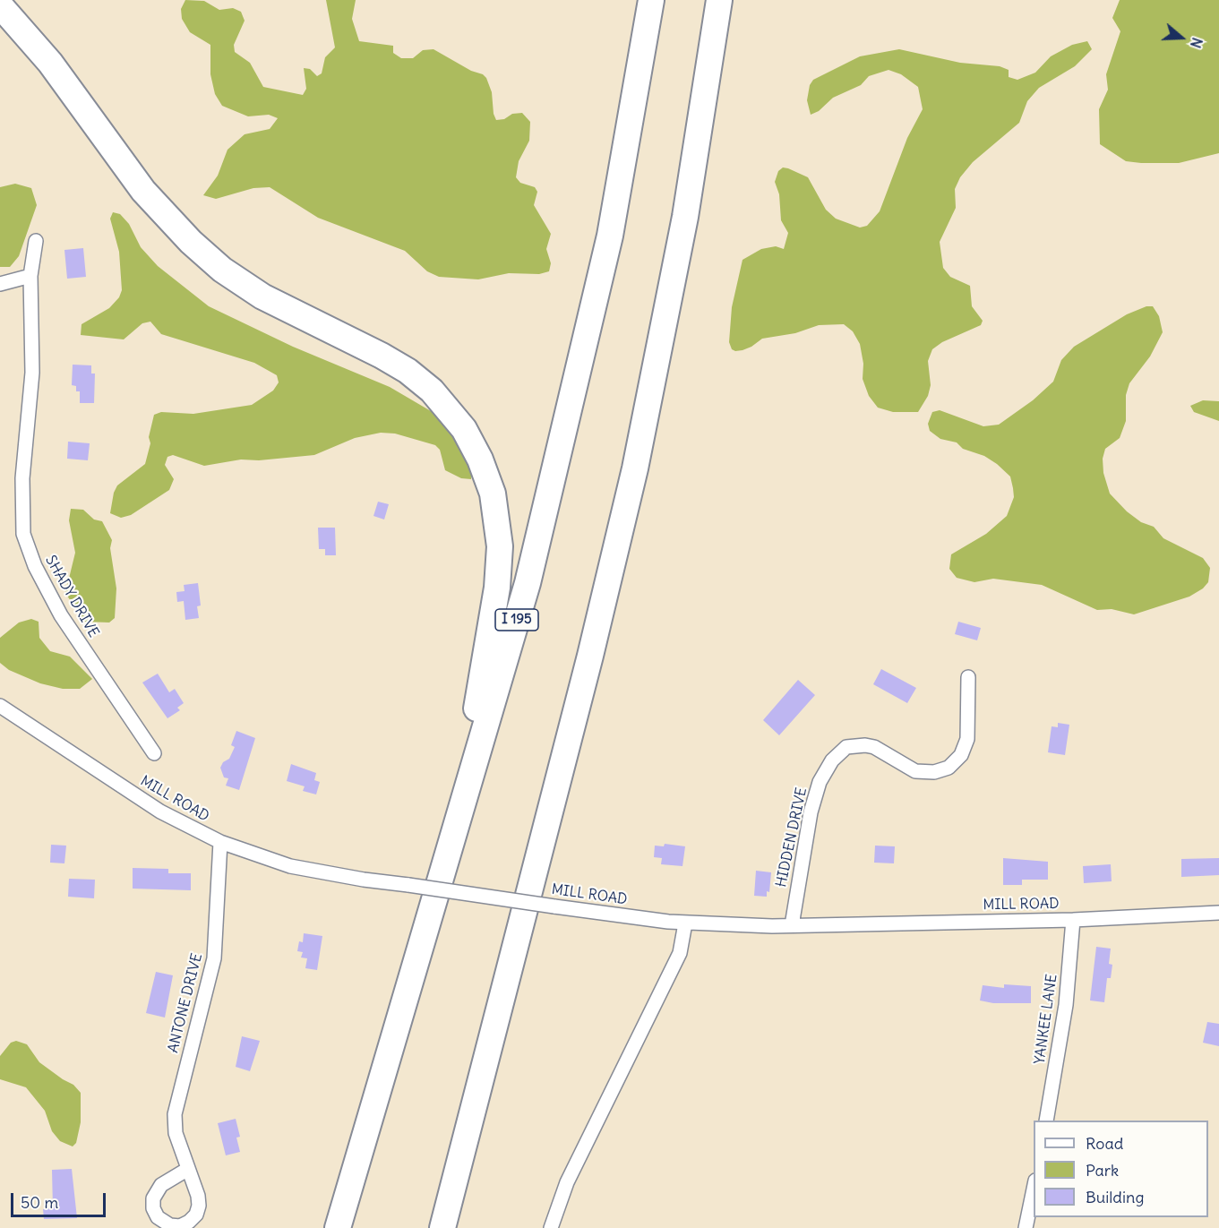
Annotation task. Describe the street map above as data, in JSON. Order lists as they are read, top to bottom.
{
  "streets": {
    "highway": ["I 195"],
    "street": [
      "SHADY DRIVE",
      "MILL ROAD",
      "HIDDEN DRIVE",
      "ANTONE DRIVE",
      "YANKEE LANE"
    ]
  },
  "crossings": [
    ["MILL ROAD", "HIDDEN DRIVE"],
    ["MILL ROAD", "ANTONE DRIVE"],
    ["MILL ROAD", "YANKEE LANE"]
  ],
  "legend": ["Road", "Park", "Building"],
  "scale_bar": "50 m",
  "north": "right"
}
